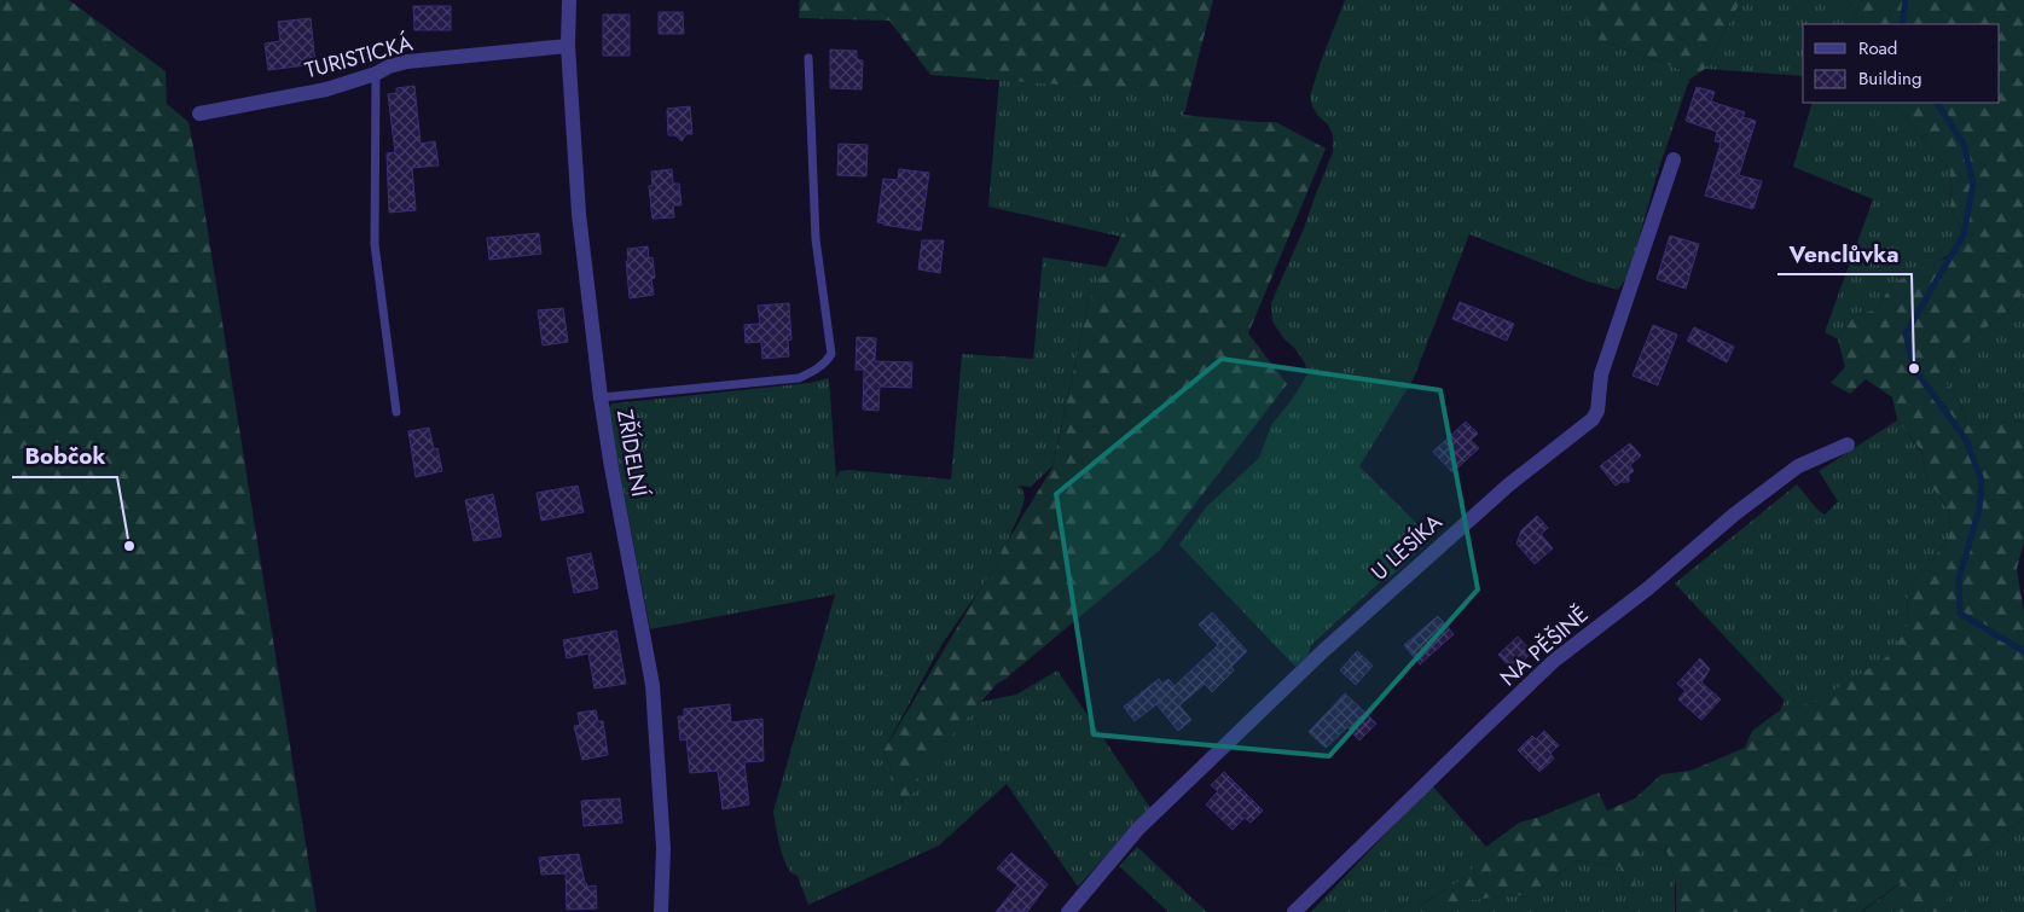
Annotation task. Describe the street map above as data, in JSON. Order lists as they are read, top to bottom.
{
  "streets": {
    "street": [
      "TURISTICKÁ",
      "ZŘÍDELNÍ",
      "U LESÍKA",
      "NA PĚŠINĚ"
    ]
  },
  "crossings": [
    ["TURISTICKÁ", "ZŘÍDELNÍ"]
  ],
  "places": ["Venclůvka", "Bobčok"],
  "legend": ["Road", "Building"]
}
